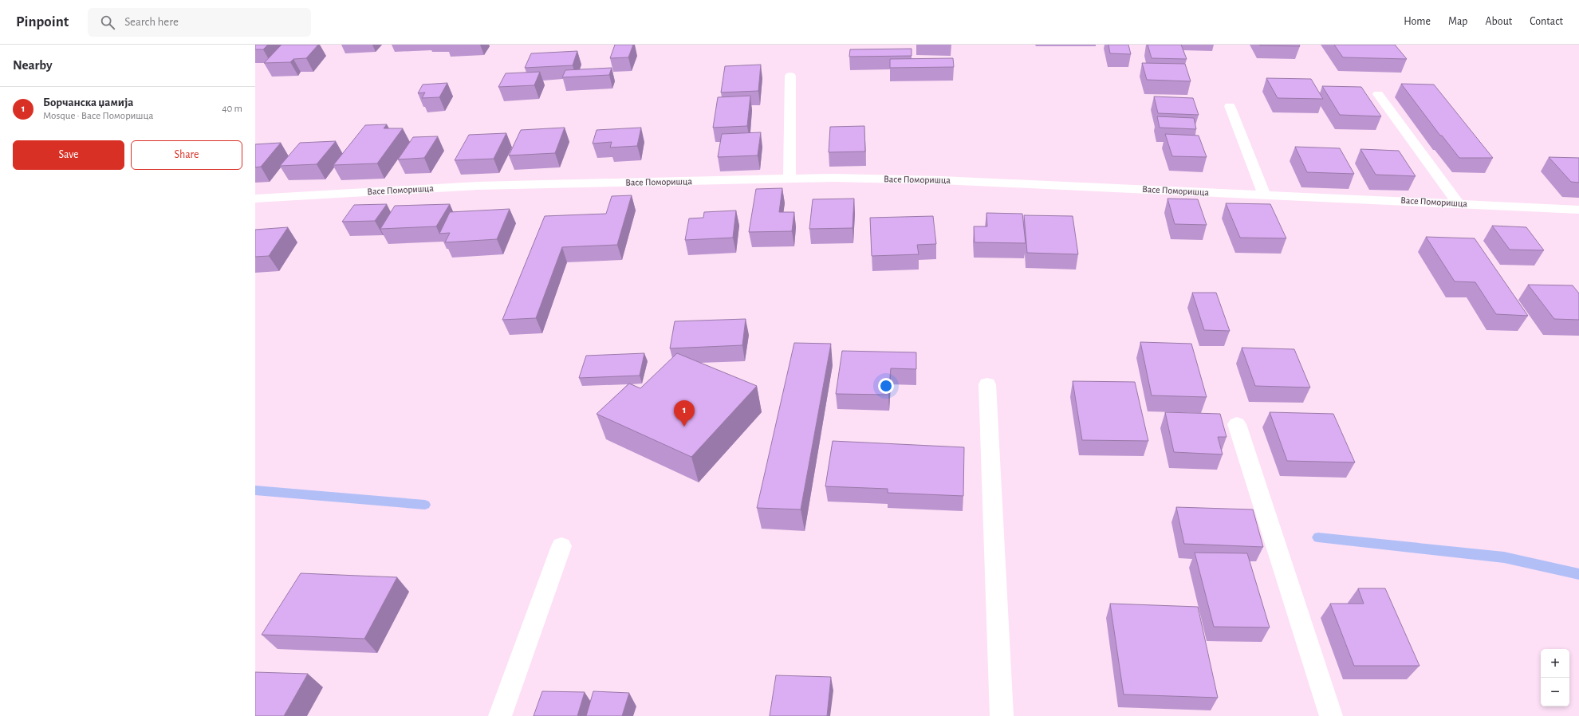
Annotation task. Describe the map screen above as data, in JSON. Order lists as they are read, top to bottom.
{
  "streets": {
    "street": ["Васе Поморишца"]
  },
  "page": {
    "header": "Pinpoint",
    "search": "Search here",
    "nav": [
      "Home",
      "Map",
      "About",
      "Contact"
    ],
    "heading": "Nearby",
    "list": [
      {
        "mark": "1",
        "name": "Борчанска џамија",
        "note": "Mosque · Васе Поморишца",
        "value": "40 m"
      }
    ],
    "buttons": ["Save", "Share"],
    "pins": "1",
    "map_buttons": ["+", "−"]
  }
}
